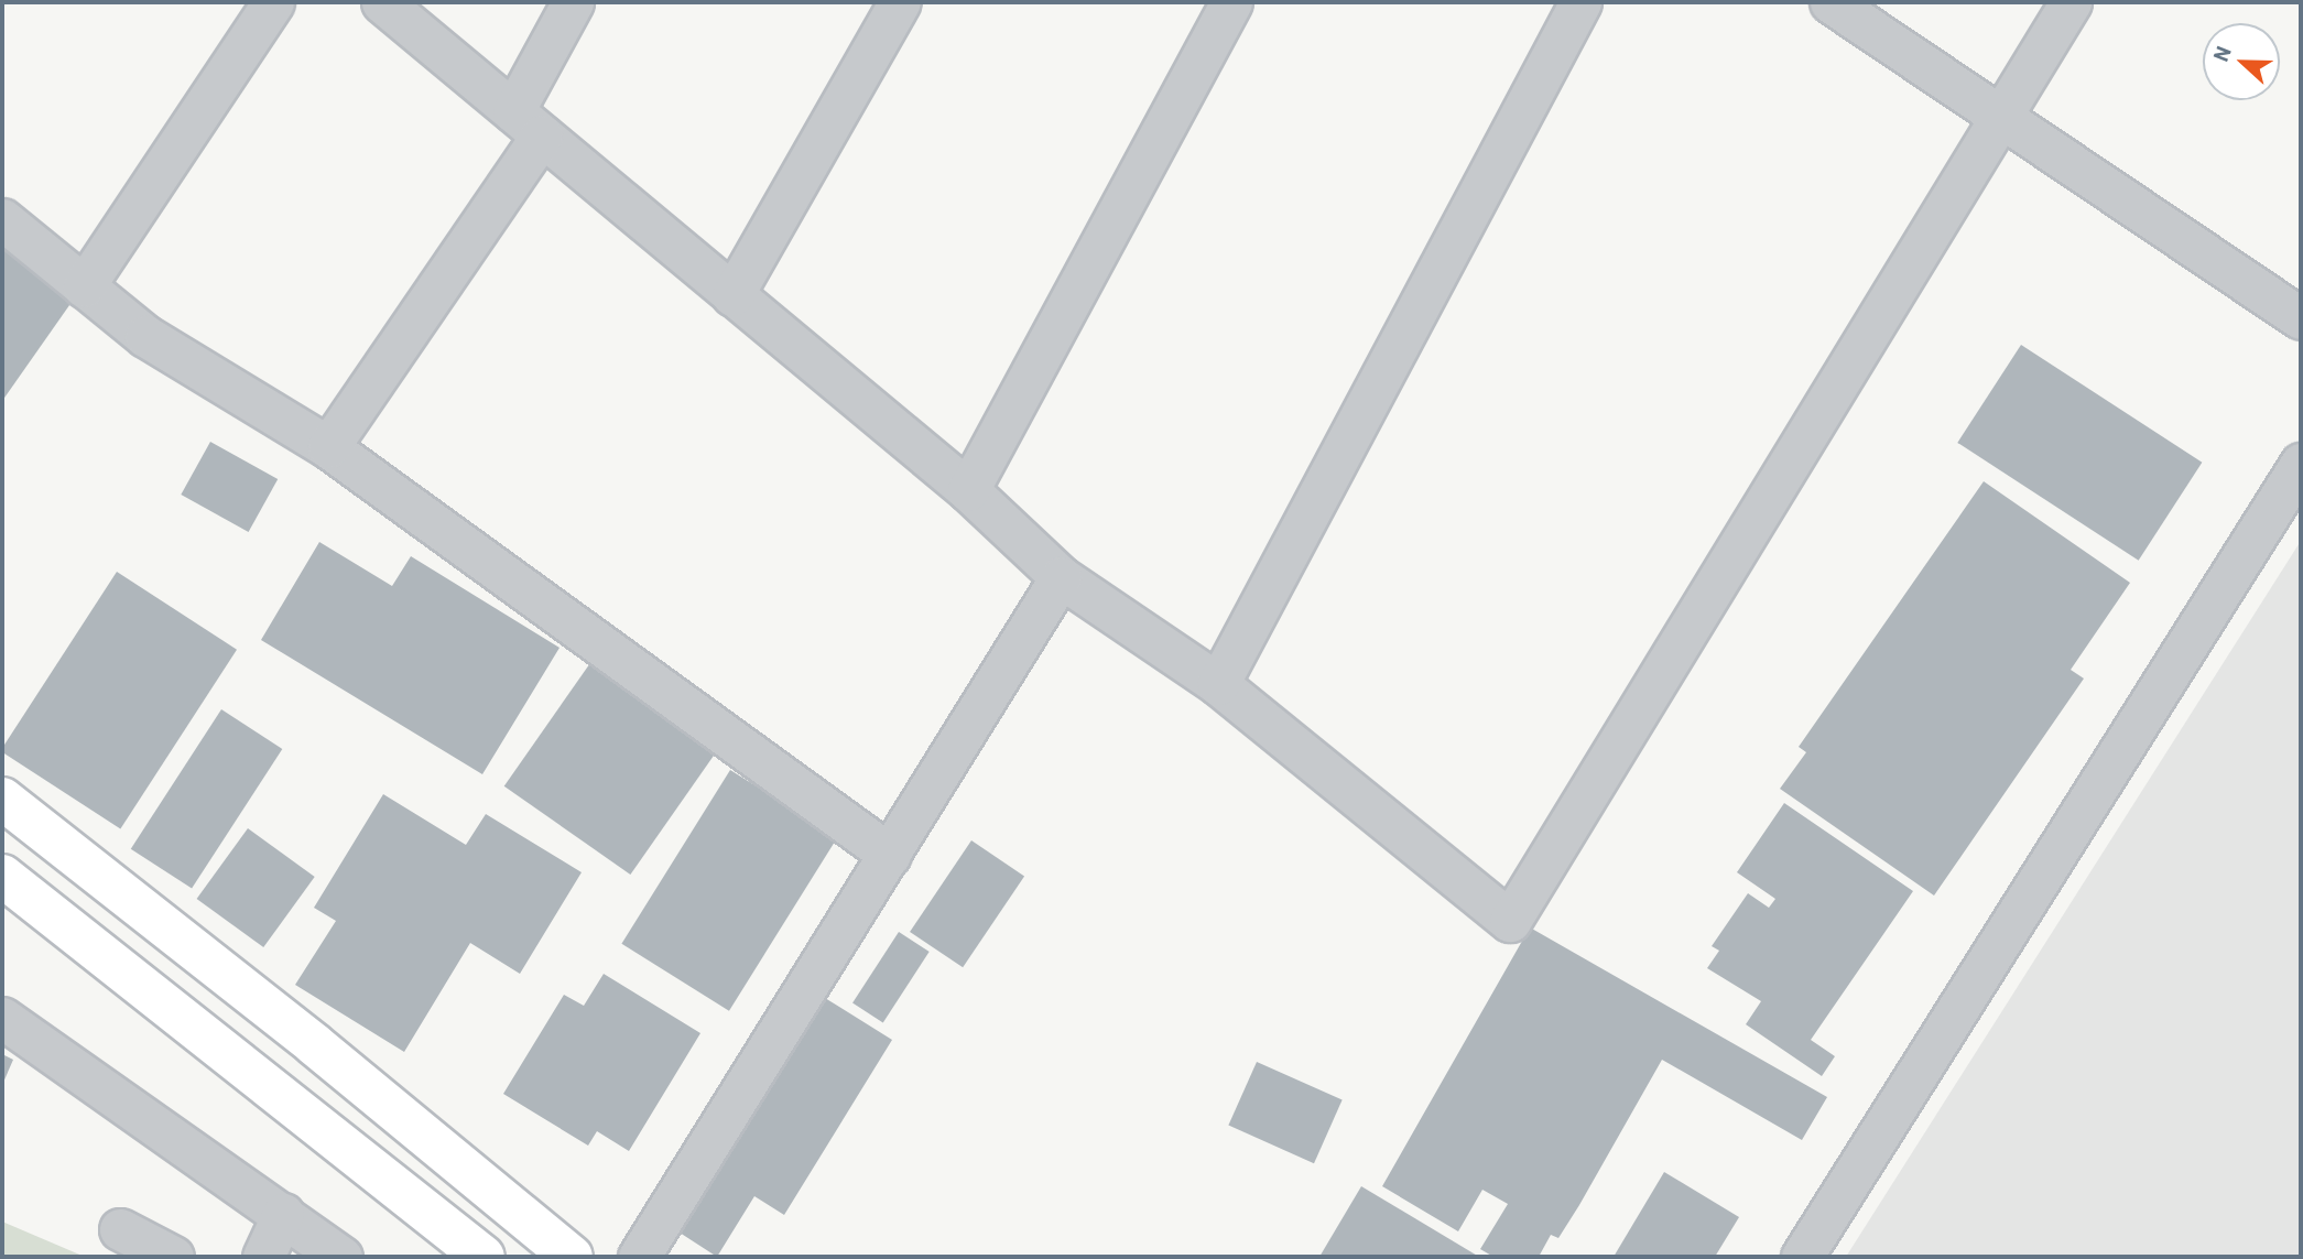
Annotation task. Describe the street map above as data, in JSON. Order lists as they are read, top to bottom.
{
  "north": "left"
}
